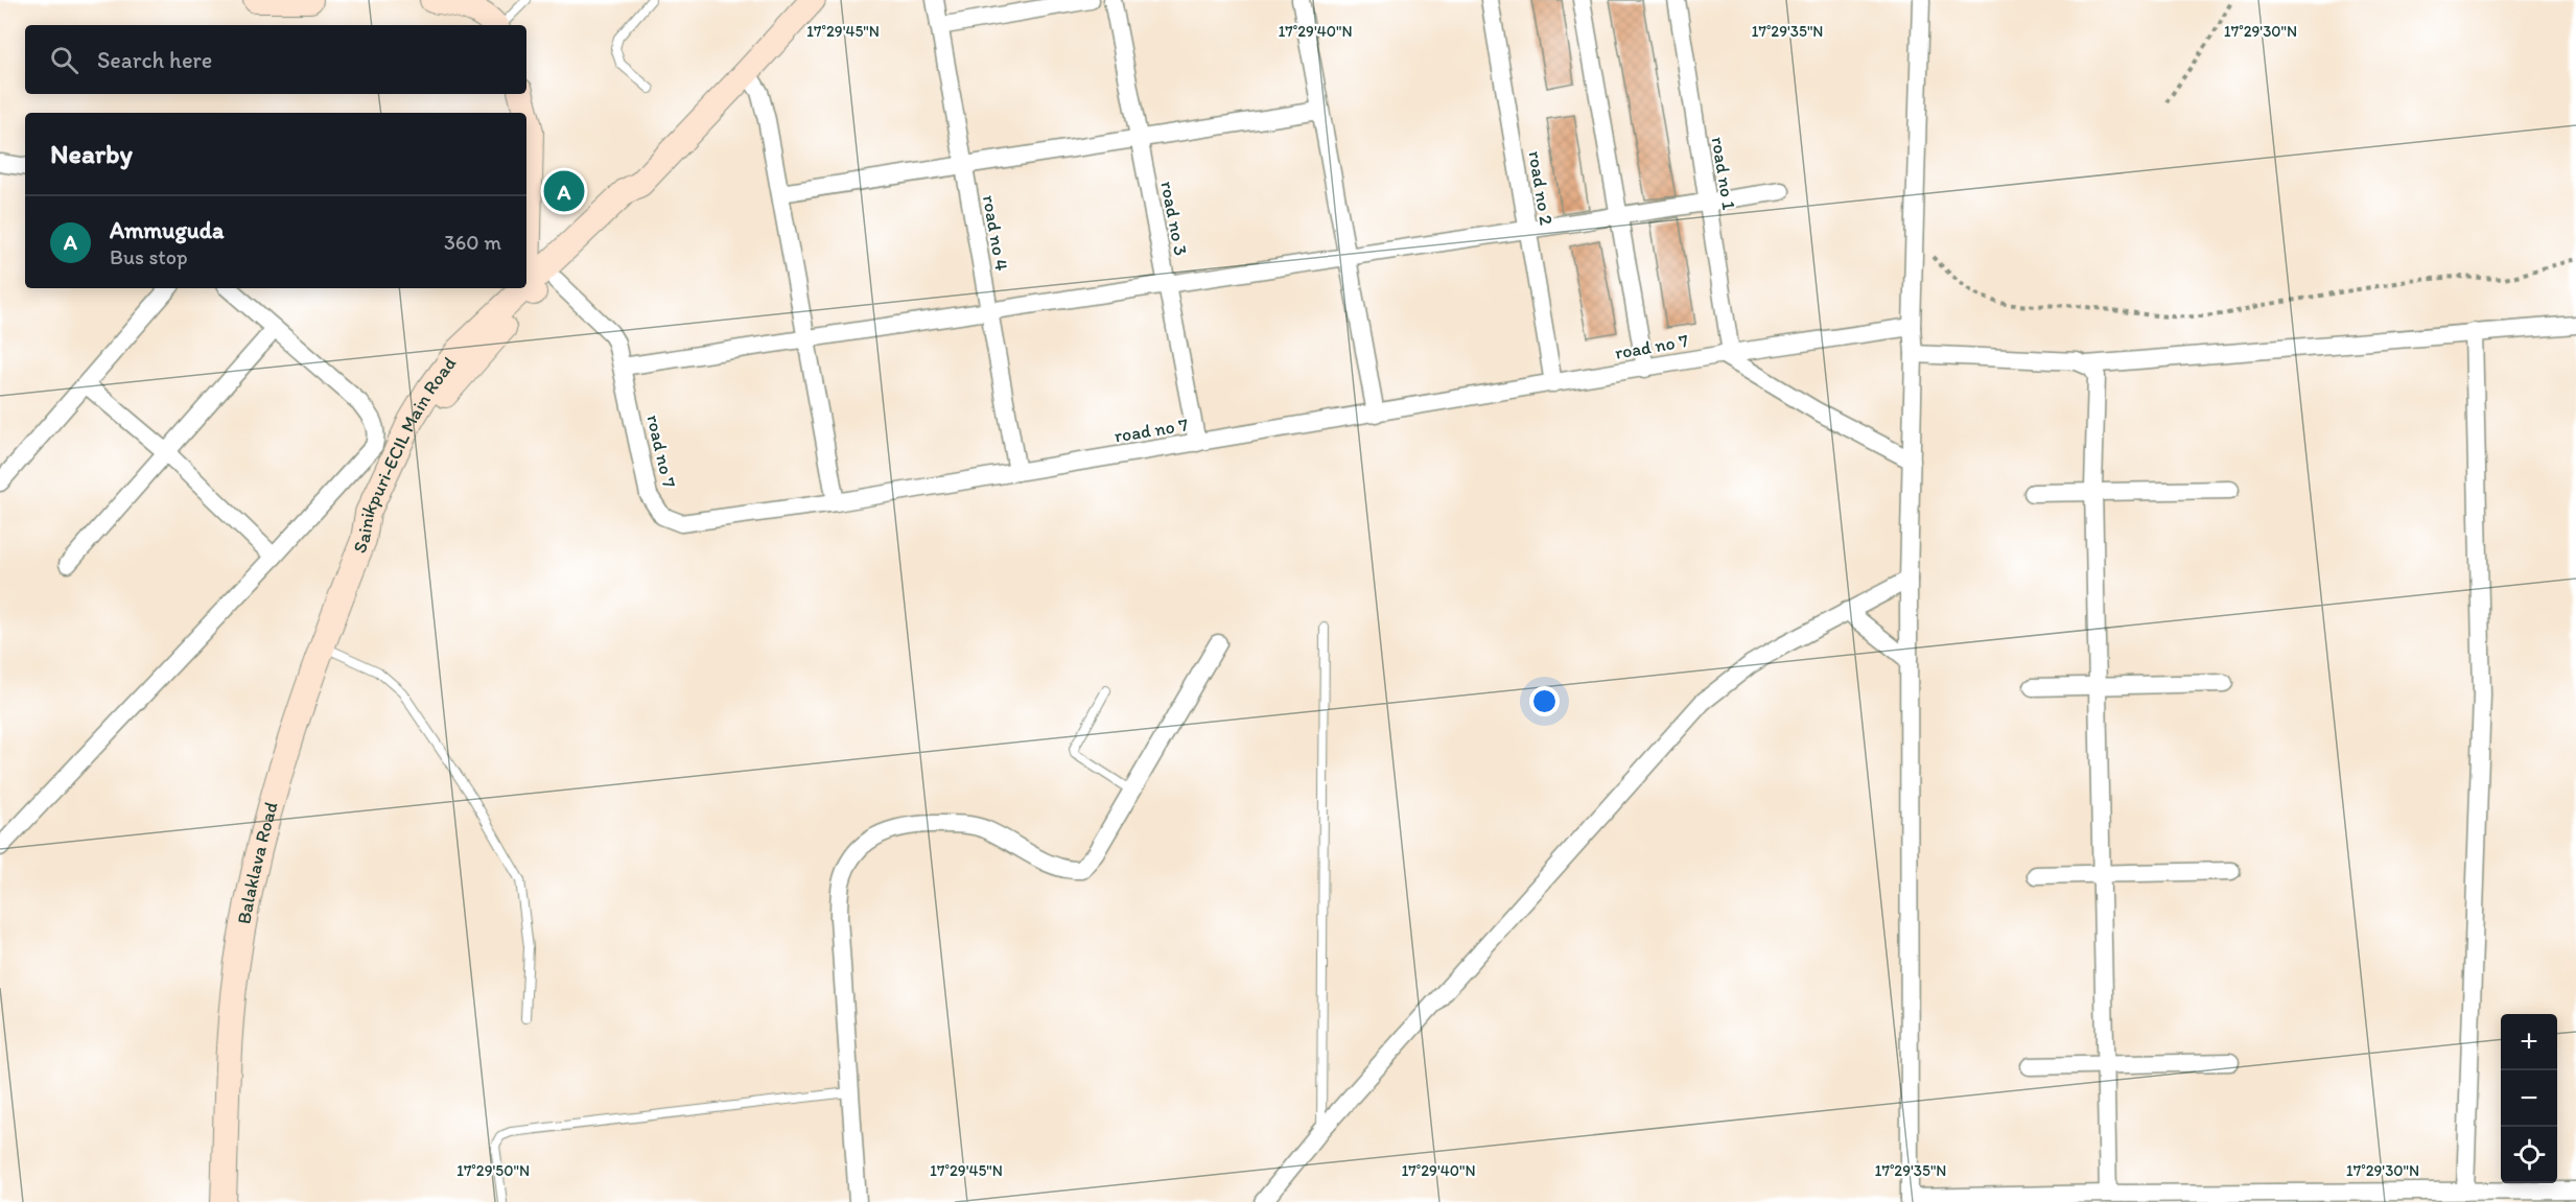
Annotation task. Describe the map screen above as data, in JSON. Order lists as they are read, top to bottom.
{
  "streets": {
    "main road": ["Sainikpuri-ECIL Main Road", "Balaklava Road"],
    "street": [
      "road no 1",
      "road no 2",
      "road no 3",
      "road no 4",
      "road no 7"
    ]
  },
  "crossings": [
    ["road no 1", "road no 7"],
    ["road no 2", "road no 7"],
    ["road no 3", "road no 7"],
    ["road no 4", "road no 7"],
    ["road no 7", "Sainikpuri-ECIL Main Road"],
    ["Sainikpuri-ECIL Main Road", "Balaklava Road"]
  ],
  "page": {
    "search": "Search here",
    "heading": "Nearby",
    "pins": "A",
    "list": [
      {
        "mark": "A",
        "name": "Ammuguda",
        "note": "Bus stop",
        "value": "360 m"
      }
    ],
    "map_buttons": ["+", "−"]
  },
  "coordinates": [
    "17°29'45\"N",
    "17°29'40\"N",
    "17°29'35\"N",
    "17°29'30\"N",
    "17°29'50\"N"
  ]
}
